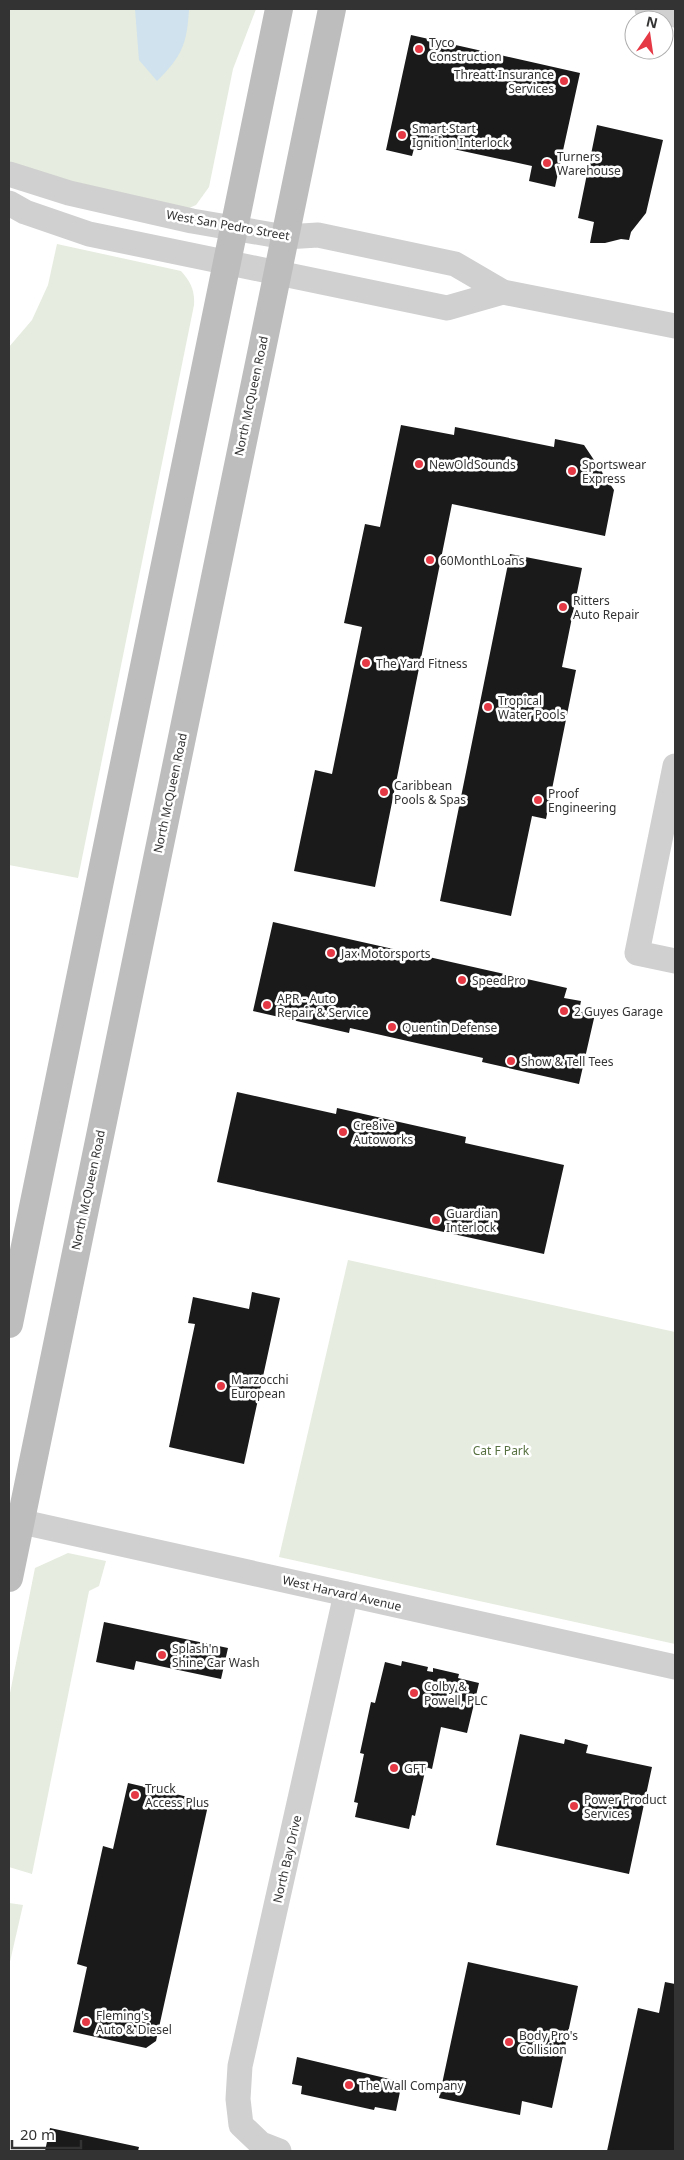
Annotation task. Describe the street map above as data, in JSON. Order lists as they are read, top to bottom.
{
  "streets": {
    "main road": ["North McQueen Road"],
    "street": ["West San Pedro Street", "West Harvard Avenue", "North Bay Drive"]
  },
  "crossings": [
    ["West San Pedro Street", "North McQueen Road"],
    ["North McQueen Road", "West Harvard Avenue"],
    ["West Harvard Avenue", "North Bay Drive"]
  ],
  "parks": ["Cat F Park"],
  "places": [
    "Tyco Construction",
    "Threatt Insurance Services",
    "Smart Start Ignition Interlock",
    "Turners Warehouse",
    "NewOldSounds",
    "Sportswear Express",
    "60MonthLoans",
    "Ritters Auto Repair",
    "The Yard Fitness",
    "Tropical Water Pools",
    "Caribbean Pools & Spas",
    "Proof Engineering",
    "Jax Motorsports",
    "SpeedPro",
    "APR - Auto Repair & Service",
    "2 Guyes Garage",
    "Quentin Defense",
    "Show & Tell Tees",
    "Cre8ive Autoworks",
    "Guardian Interlock",
    "Marzocchi European",
    "Splash'n Shine Car Wash",
    "Colby & Powell, PLC",
    "GFT",
    "Truck Access Plus",
    "Power Product Services",
    "Fleming's Auto & Diesel",
    "Body Pro's Collision",
    "The Wall Company"
  ],
  "scale_bar": "20 m",
  "north": "top"
}
